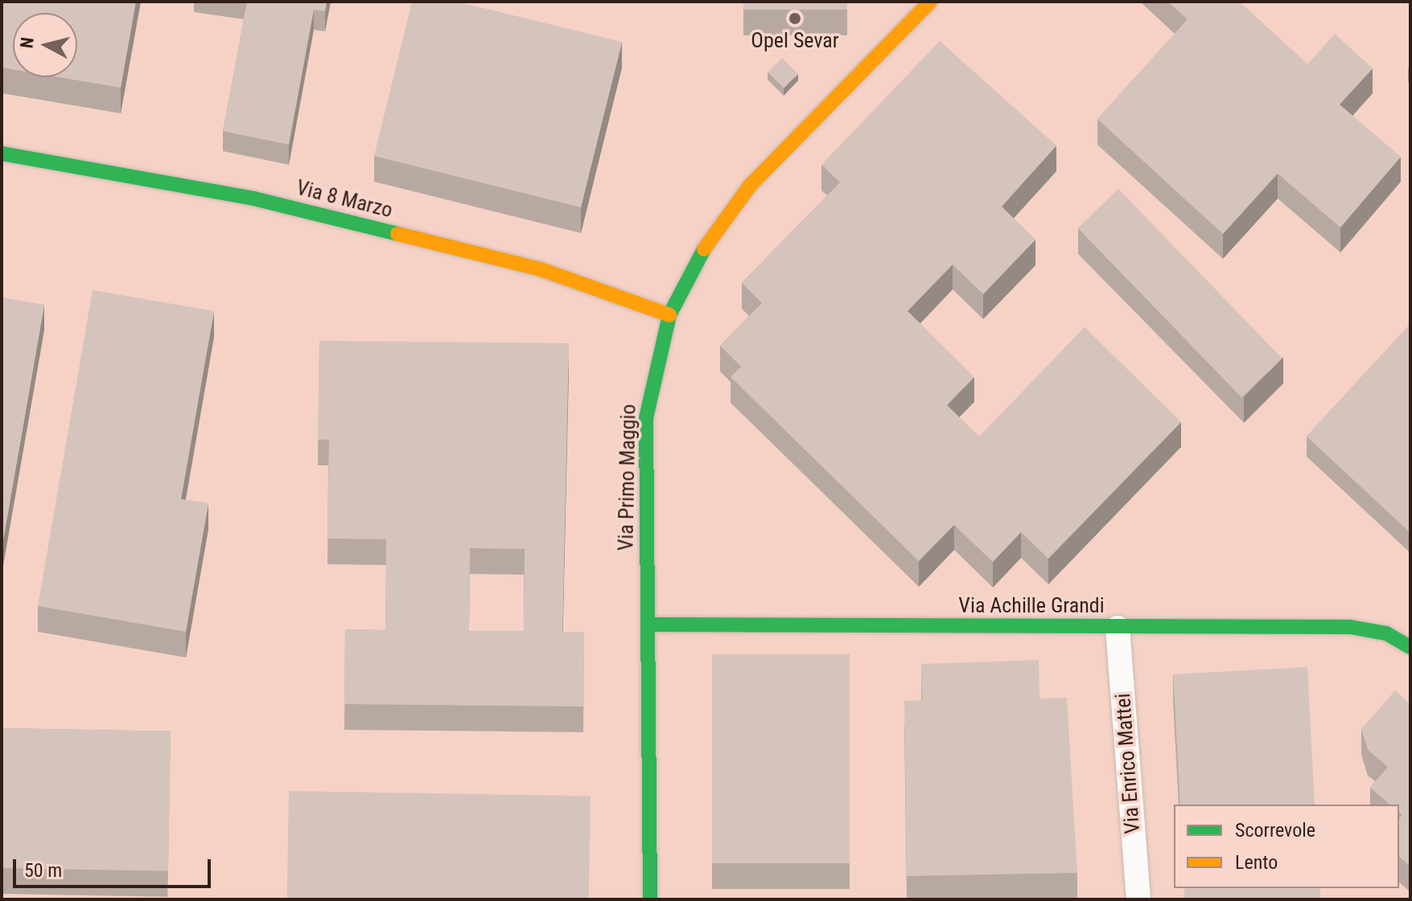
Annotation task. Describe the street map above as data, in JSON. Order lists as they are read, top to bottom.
{
  "streets": {
    "street": [
      "Via 8 Marzo",
      "Via Primo Maggio",
      "Via Achille Grandi",
      "Via Enrico Mattei"
    ]
  },
  "crossings": [
    ["Via 8 Marzo", "Via Primo Maggio"],
    ["Via Primo Maggio", "Via Achille Grandi"],
    ["Via Achille Grandi", "Via Enrico Mattei"]
  ],
  "places": ["Opel Sevar"],
  "legend": ["Scorrevole", "Lento"],
  "scale_bar": "50 m",
  "north": "left"
}
